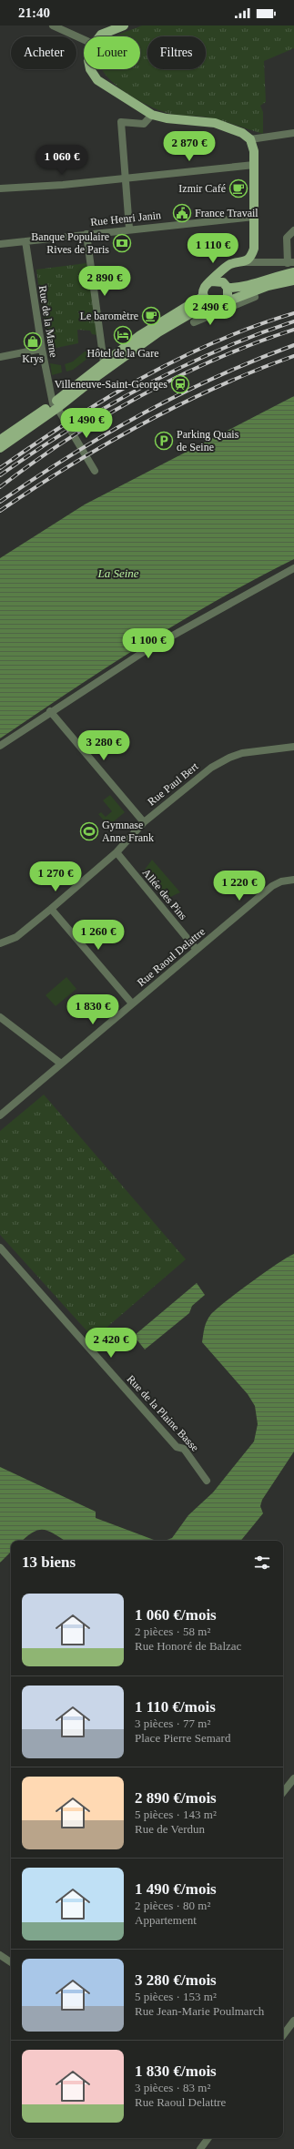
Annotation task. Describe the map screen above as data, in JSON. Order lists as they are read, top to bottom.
{
  "streets": {
    "street": [
      "Rue Henri Janin",
      "Rue de la Marne",
      "Rue Paul Bert",
      "Allée des Pins",
      "Rue Raoul Delattre",
      "Rue de la Plaine Basse"
    ]
  },
  "crossings": [
    ["Rue Henri Janin", "Rue de la Marne"],
    ["Rue Paul Bert", "Allée des Pins"],
    ["Allée des Pins", "Rue Raoul Delattre"]
  ],
  "water": ["La Seine"],
  "places": {
    "cafe": ["Izmir Café", "Le baromètre"],
    "public building": ["France Travail"],
    "bank": ["Banque Populaire Rives de Paris"],
    "hotel": ["Hôtel de la Gare"],
    "shop": ["Krys"],
    "station": ["Villeneuve-Saint-Georges"],
    "parking": ["Parking Quais de Seine"],
    "sports": ["Gymnase Anne Frank"]
  },
  "page": {
    "status": "21:40",
    "chip": ["Acheter", "Louer", "Filtres"],
    "price": [
      "2 870 €",
      "1 060 €",
      "1 110 €",
      "2 890 €",
      "2 490 €",
      "1 490 €",
      "1 100 €",
      "3 280 €",
      "1 270 €",
      "1 220 €",
      "1 260 €",
      "1 830 €",
      "2 420 €"
    ],
    "heading": "13 biens",
    "list": [
      {
        "name": "1 060 €/mois",
        "note": "2 pièces · 58 m² · Rue Honoré de Balzac"
      },
      {
        "name": "1 110 €/mois",
        "note": "3 pièces · 77 m² · Place Pierre Semard"
      },
      {
        "name": "2 890 €/mois",
        "note": "5 pièces · 143 m² · Rue de Verdun"
      },
      {
        "name": "1 490 €/mois",
        "note": "2 pièces · 80 m² · Appartement"
      },
      {
        "name": "3 280 €/mois",
        "note": "5 pièces · 153 m² · Rue Jean-Marie Poulmarch"
      },
      {
        "name": "1 830 €/mois",
        "note": "3 pièces · 83 m² · Rue Raoul Delattre"
      }
    ]
  }
}
